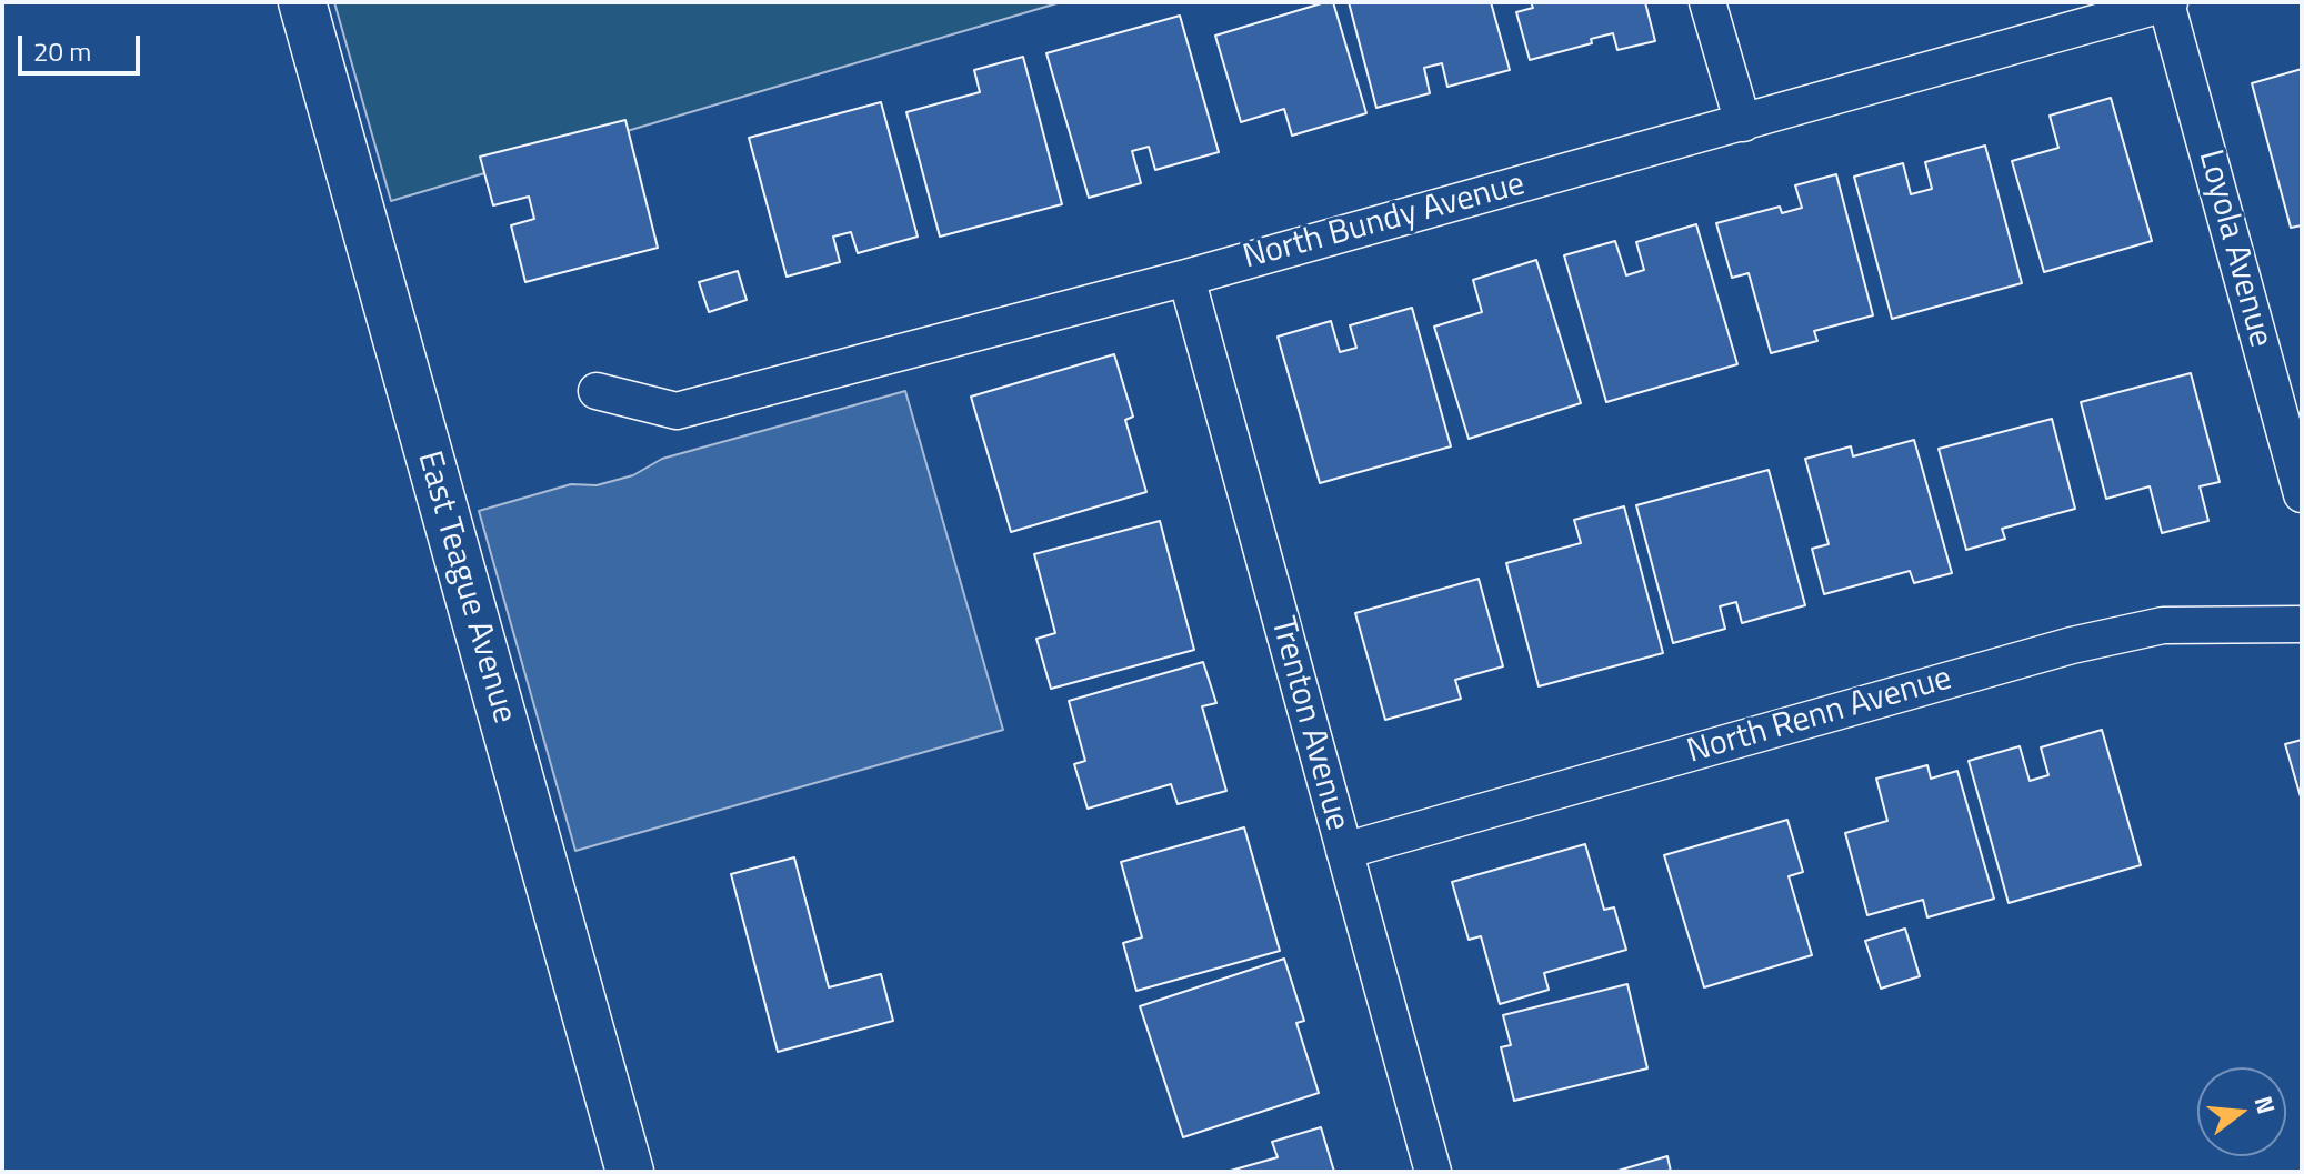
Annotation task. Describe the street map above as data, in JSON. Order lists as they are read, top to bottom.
{
  "streets": {
    "street": [
      "North Bundy Avenue",
      "Loyola Avenue",
      "East Teague Avenue",
      "North Renn Avenue",
      "Trenton Avenue"
    ]
  },
  "crossings": [
    ["North Bundy Avenue", "Loyola Avenue"],
    ["North Bundy Avenue", "Trenton Avenue"],
    ["North Renn Avenue", "Trenton Avenue"]
  ],
  "scale_bar": "20 m",
  "north": "right"
}
